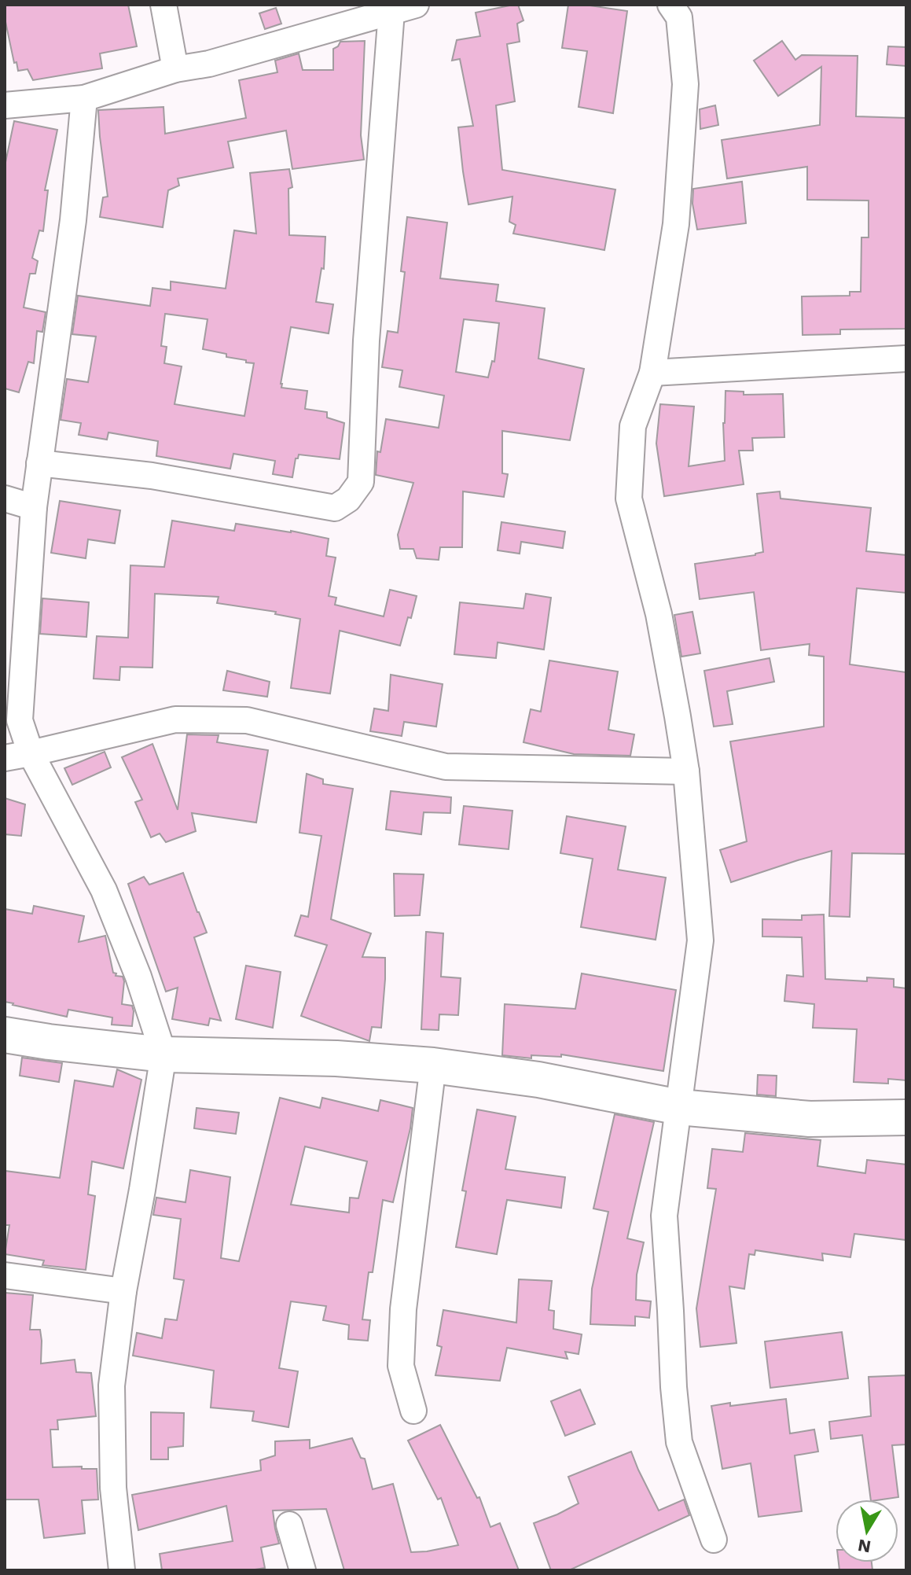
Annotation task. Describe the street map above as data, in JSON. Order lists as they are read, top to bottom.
{
  "north": "bottom"
}
